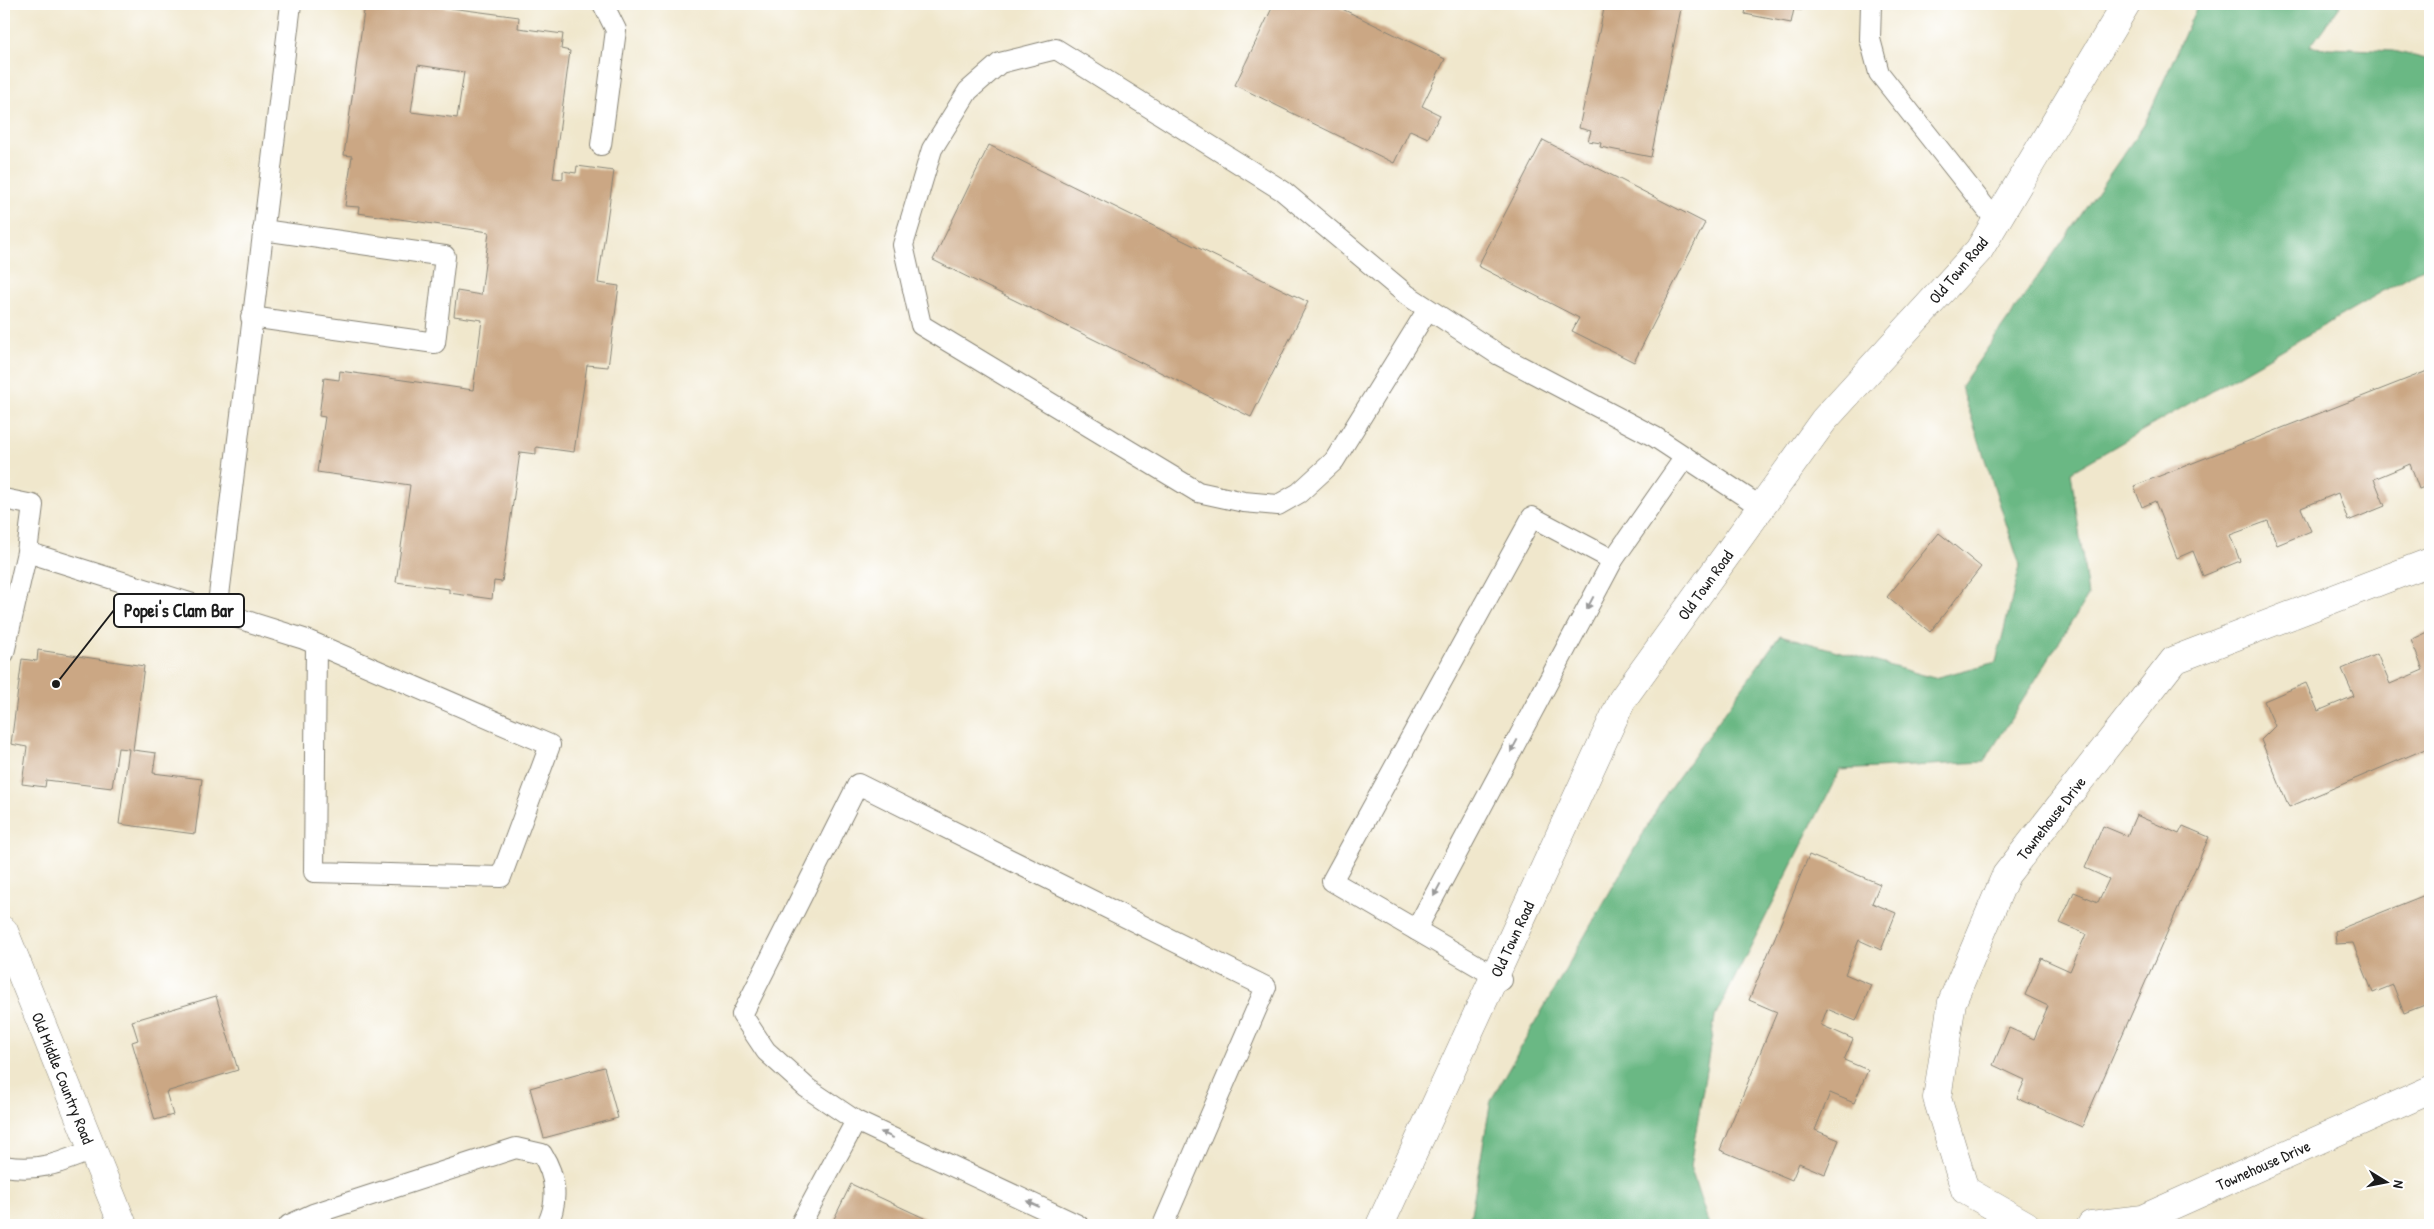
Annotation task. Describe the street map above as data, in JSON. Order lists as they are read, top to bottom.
{
  "streets": {
    "street": ["Old Town Road", "Townehouse Drive", "Old Middle Country Road"]
  },
  "places": ["Popei's Clam Bar"],
  "north": "right"
}
